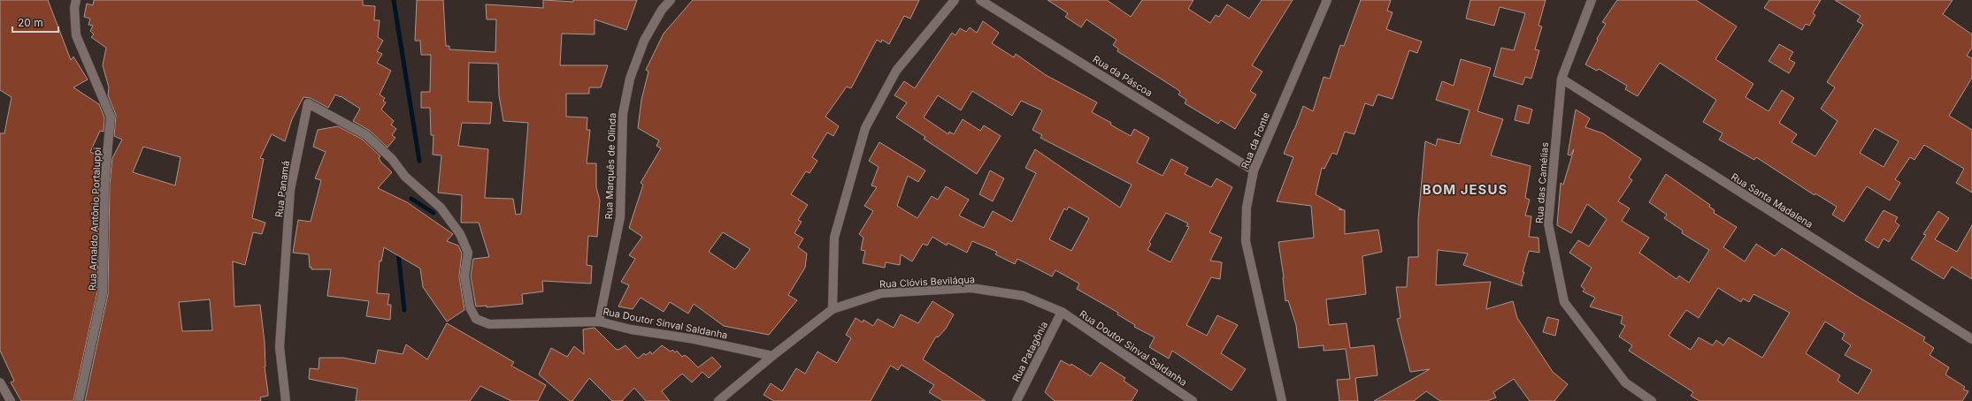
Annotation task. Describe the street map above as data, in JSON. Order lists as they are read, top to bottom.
{
  "streets": {
    "street": [
      "Rua da Páscoa",
      "Rua da Fonte",
      "Rua Marquês de Olinda",
      "Rua das Camélias",
      "Rua Panamá",
      "Rua Santa Madalena",
      "Rua Arnaldo Antônio Portaluppi",
      "Rua Clóvis Beviláqua",
      "Rua Doutor Sinval Saldanha",
      "Rua Patagônia"
    ]
  },
  "crossings": [
    ["Rua da Páscoa", "Rua da Fonte"],
    ["Rua Marquês de Olinda", "Rua Doutor Sinval Saldanha"],
    ["Rua das Camélias", "Rua Santa Madalena"],
    ["Rua Panamá", "Rua Doutor Sinval Saldanha"],
    ["Rua Clóvis Beviláqua", "Rua Doutor Sinval Saldanha"],
    ["Rua Clóvis Beviláqua", "Rua Patagônia"],
    ["Rua Doutor Sinval Saldanha", "Rua Patagônia"]
  ],
  "districts": ["BOM JESUS"],
  "scale_bar": "20 m"
}
